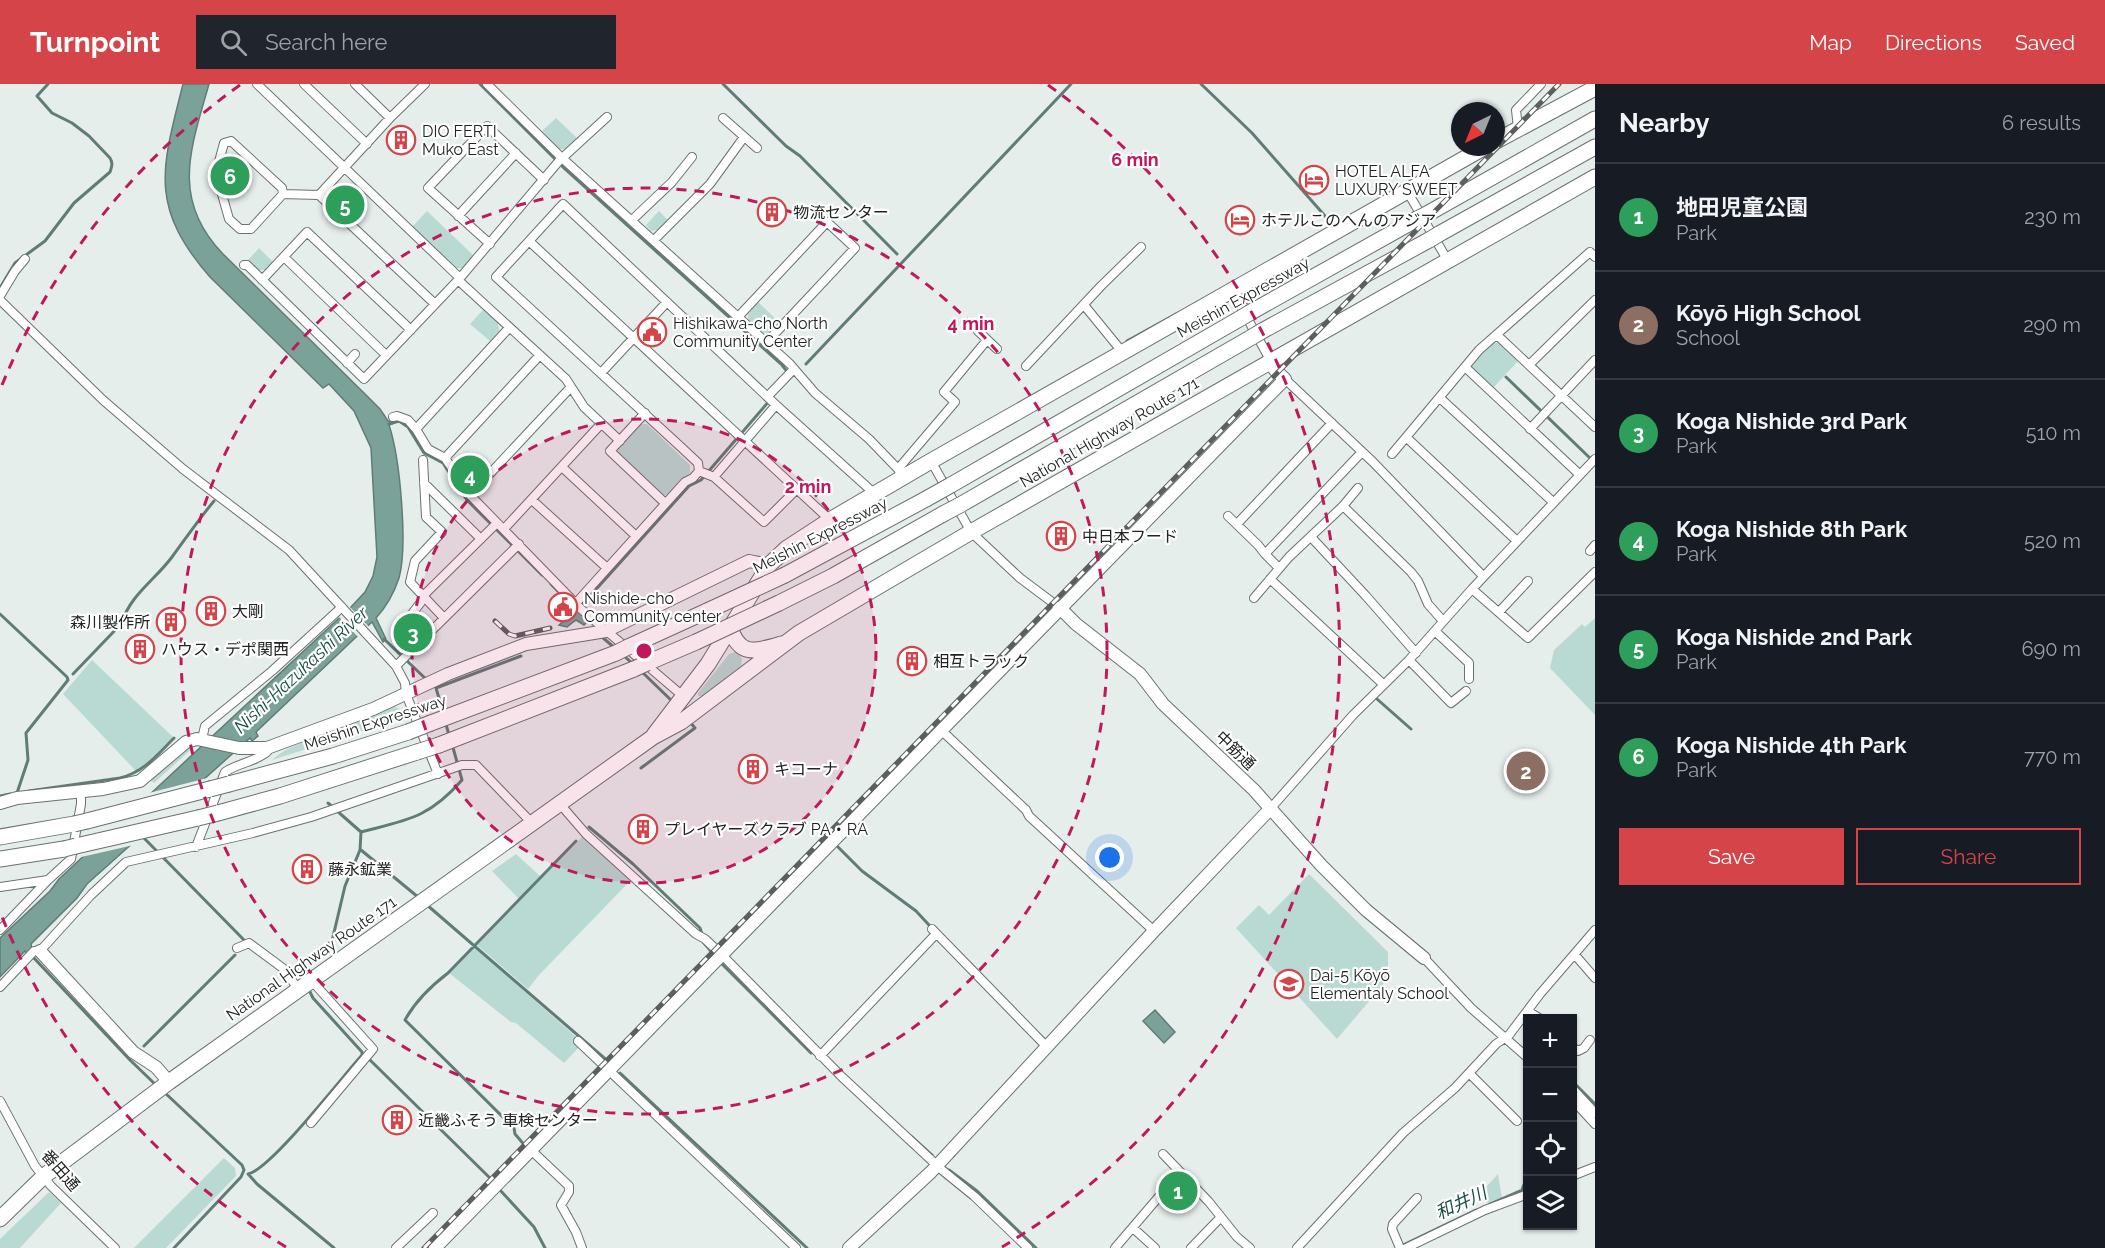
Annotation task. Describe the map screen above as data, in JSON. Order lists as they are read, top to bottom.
{
  "streets": {
    "highway": ["Meishin Expressway", "National Highway Route 171"],
    "street": ["中筋通", "番田通"]
  },
  "crossings": [
    ["National Highway Route 171", "中筋通"],
    ["National Highway Route 171", "番田通"]
  ],
  "water": ["Nishi-Hazukashi River", "和井川"],
  "places": {
    "building": [
      "DIO FERTI Muko East",
      "物流センター",
      "中日本フード",
      "大剛",
      "森川製作所",
      "ハウス・デポ関西",
      "相互トラック",
      "キコーナ",
      "プレイヤーズクラブ PA・RA",
      "藤永鉱業",
      "近畿ふそう 車検センター"
    ],
    "hotel": ["HOTEL ALFA LUXURY SWEET", "ホテルこのへんのアジア"],
    "public building": ["Hishikawa-cho North Community Center", "Nishide-cho Community center"],
    "school or university": ["Dai-5 Kōyō Elementaly School"]
  },
  "north": "bottom left",
  "page": {
    "header": "Turnpoint",
    "search": "Search here",
    "nav": ["Map", "Directions", "Saved"],
    "heading": ["Nearby", "6 results"],
    "pins": [
      "6",
      "5",
      "4",
      "3",
      "2",
      "1"
    ],
    "list": [
      {
        "mark": "1",
        "name": "地田児童公園",
        "note": "Park",
        "value": "230 m"
      },
      {
        "mark": "2",
        "name": "Kōyō High School",
        "note": "School",
        "value": "290 m"
      },
      {
        "mark": "3",
        "name": "Koga Nishide 3rd Park",
        "note": "Park",
        "value": "510 m"
      },
      {
        "mark": "4",
        "name": "Koga Nishide 8th Park",
        "note": "Park",
        "value": "520 m"
      },
      {
        "mark": "5",
        "name": "Koga Nishide 2nd Park",
        "note": "Park",
        "value": "690 m"
      },
      {
        "mark": "6",
        "name": "Koga Nishide 4th Park",
        "note": "Park",
        "value": "770 m"
      }
    ],
    "buttons": ["Save", "Share"],
    "map_buttons": ["+", "−"]
  },
  "rings": ["6 min", "4 min", "2 min"]
}
